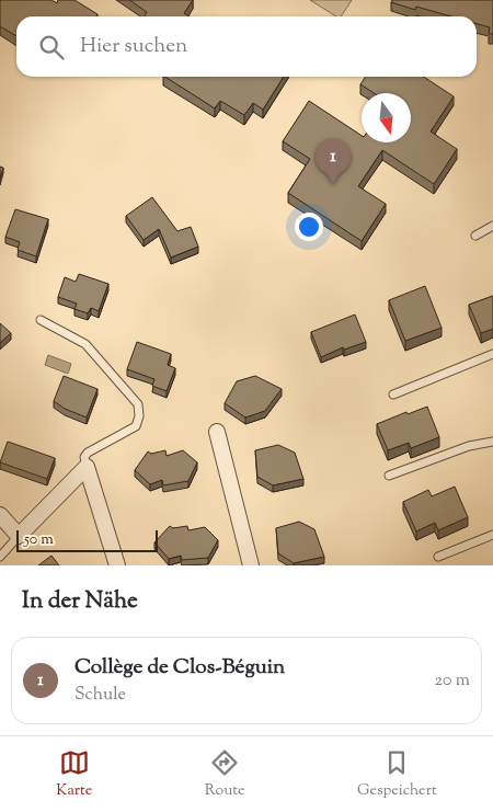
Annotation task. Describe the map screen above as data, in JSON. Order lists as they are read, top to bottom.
{
  "scale_bar": "50 m",
  "north": "bottom",
  "page": {
    "search": "Hier suchen",
    "pins": "1",
    "scale": "50 m",
    "heading": "In der Nähe",
    "list": [
      {
        "mark": "1",
        "name": "Collège de Clos-Béguin",
        "note": "Schule",
        "value": "20 m"
      }
    ],
    "nav": ["Karte", "Route", "Gespeichert"]
  }
}
